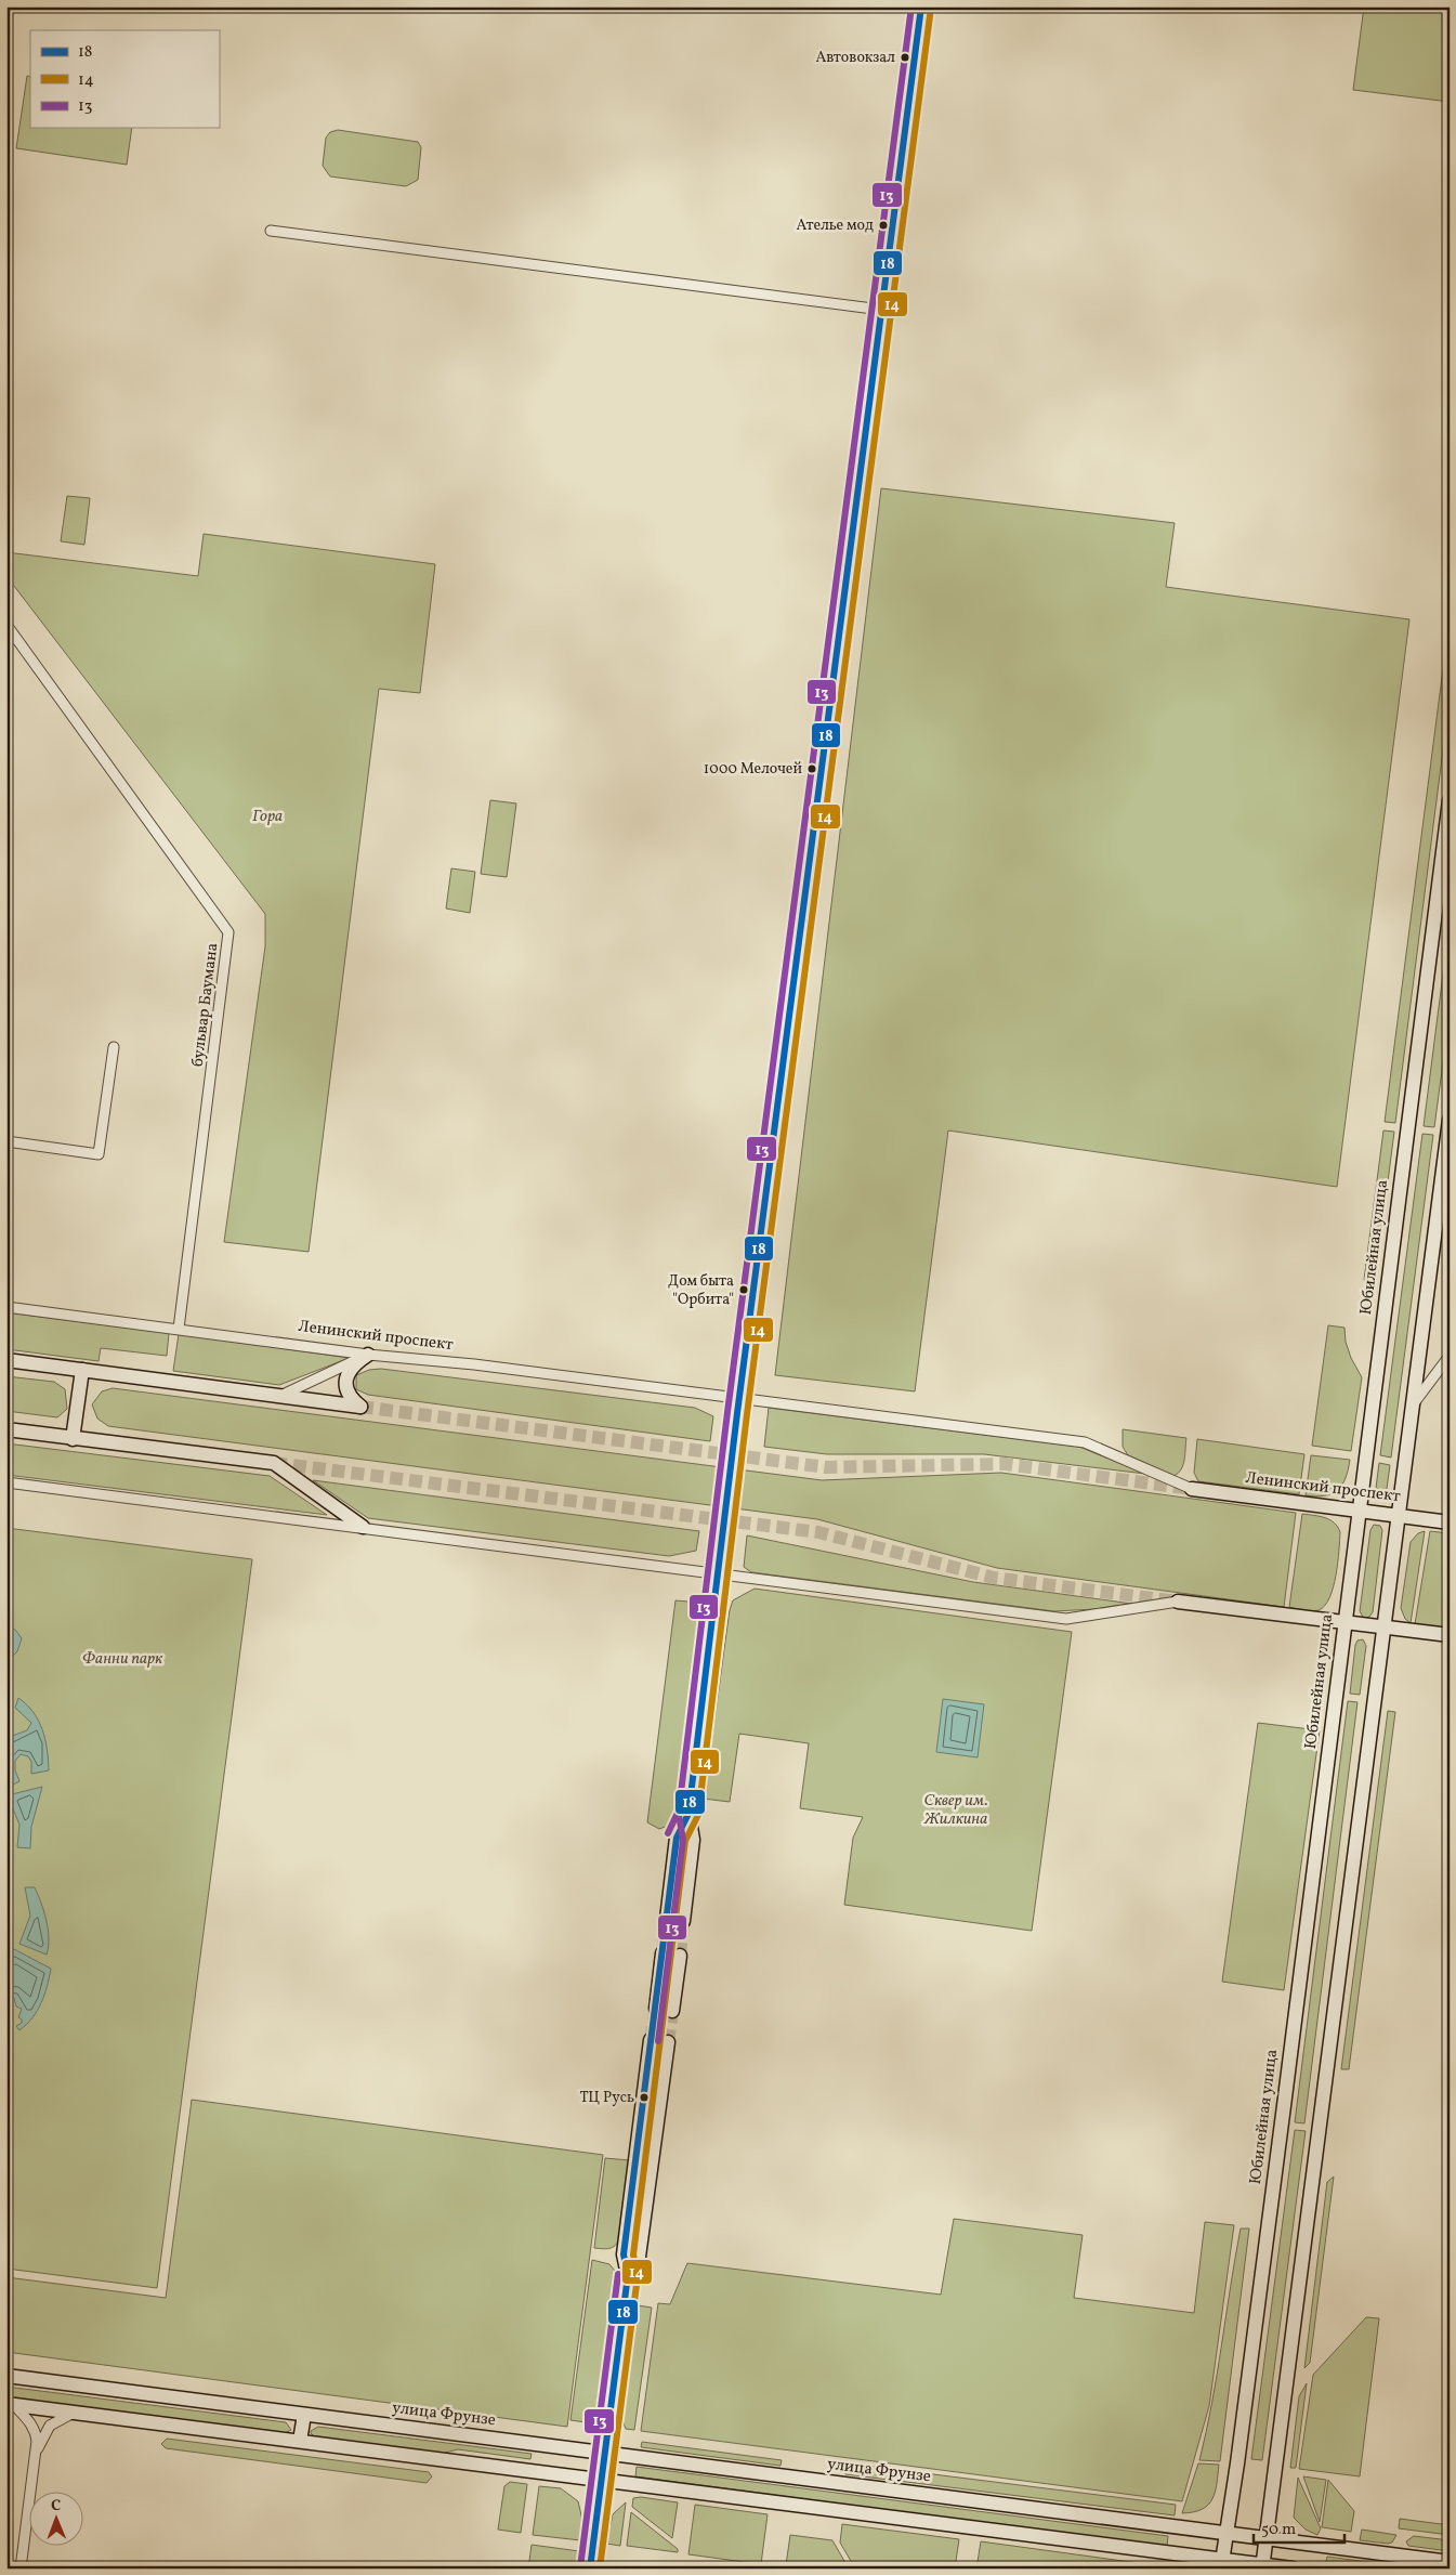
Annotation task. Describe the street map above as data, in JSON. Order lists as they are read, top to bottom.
{
  "streets": {
    "main road": ["Юбилейная улица", "Ленинский проспект", "улица Фрунзе"],
    "street": ["бульвар Баумана"]
  },
  "crossings": [
    ["бульвар Баумана", "Ленинский проспект"],
    ["Юбилейная улица", "Ленинский проспект"],
    ["Юбилейная улица", "улица Фрунзе"]
  ],
  "parks": ["Гора", "Фанни парк", "Сквер им. Жилкина"],
  "places": [
    "Автовокзал",
    "Ателье мод",
    "1000 Мелочей",
    "Дом быта \"Орбита\"",
    "ТЦ Русь"
  ],
  "lines": ["transit line 18", "transit line 13", "transit line 14"],
  "legend": ["18", "14", "13"],
  "scale_bar": "50 m",
  "north": "top"
}
